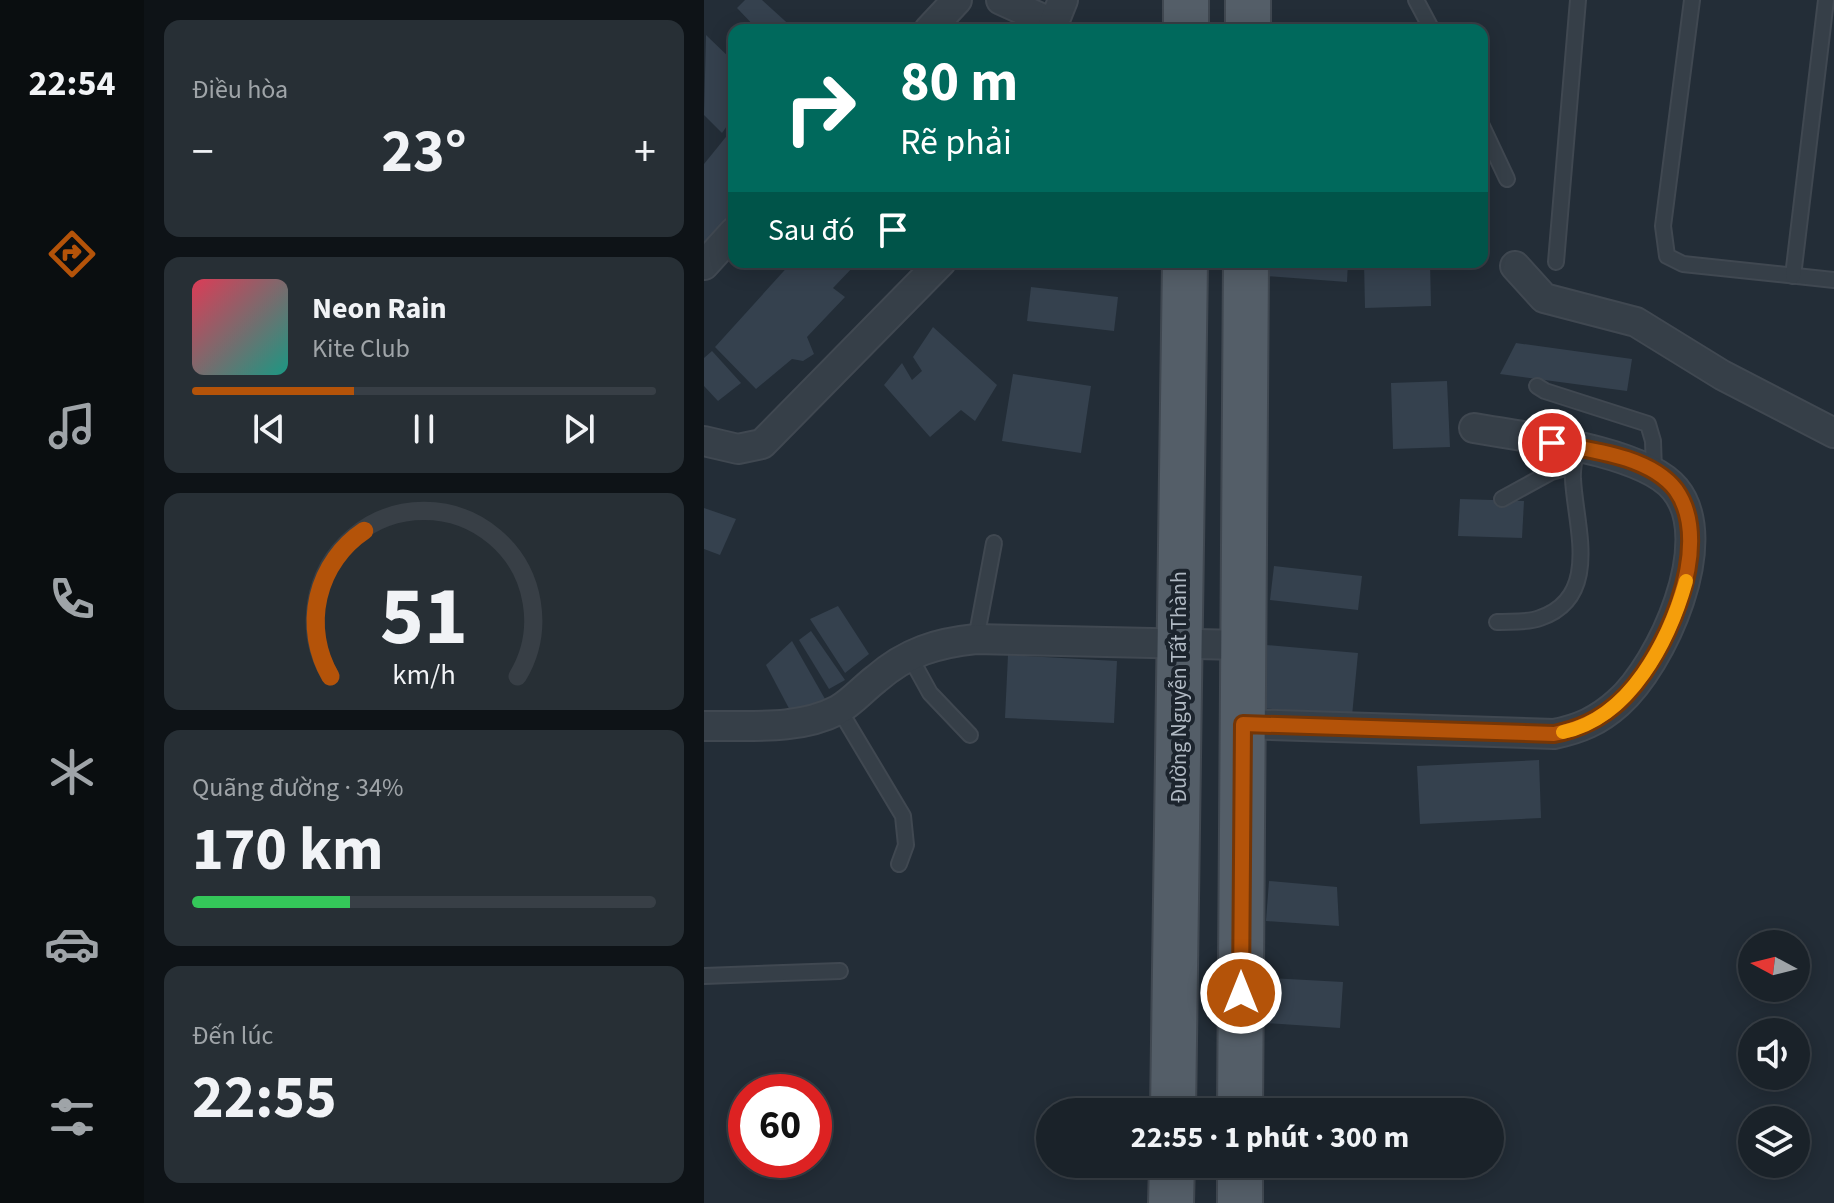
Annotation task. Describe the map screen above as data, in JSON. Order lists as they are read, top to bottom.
{
  "streets": {
    "main road": ["Đường Nguyễn Tất Thành"]
  },
  "north": "left",
  "page": {
    "tabs": "22:54",
    "tile": [
      "Điều hòa",
      ["Quãng đường · 34%", "170 km"],
      ["Đến lúc", "22:55"]
    ],
    "turn": ["80 m", "Rẽ phải"],
    "heat": ["−", "23°", "+"],
    "then": "Sau đó",
    "song": ["Neon Rain", "Kite Club"],
    "limit": "60",
    "trip": "22:55 · 1 phút · 300 m",
    "gauge": ["51", "km/h"]
  }
}
